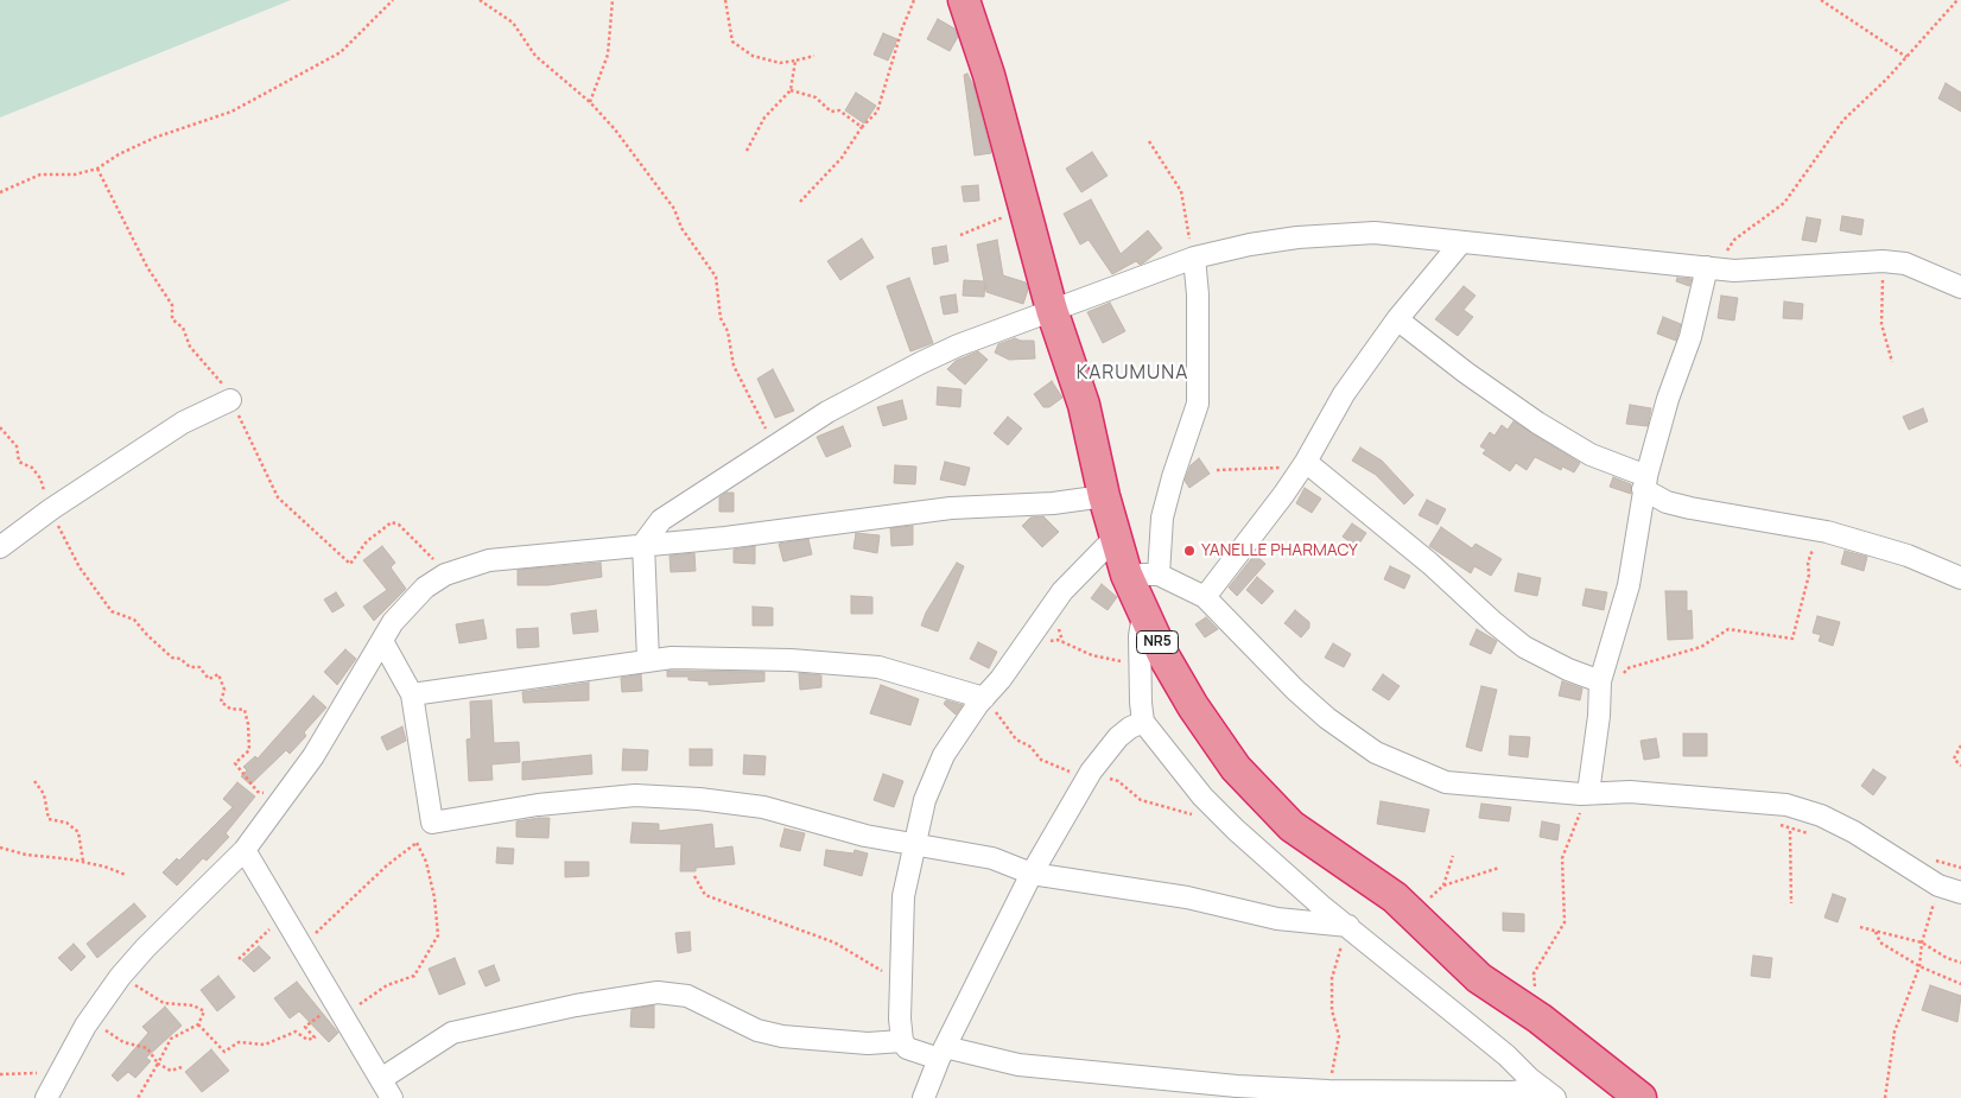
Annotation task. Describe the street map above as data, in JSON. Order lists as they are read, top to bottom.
{
  "streets": {
    "highway": ["NR5"]
  },
  "districts": ["KARUMUNA"],
  "places": ["YANELLE PHARMACY"]
}
